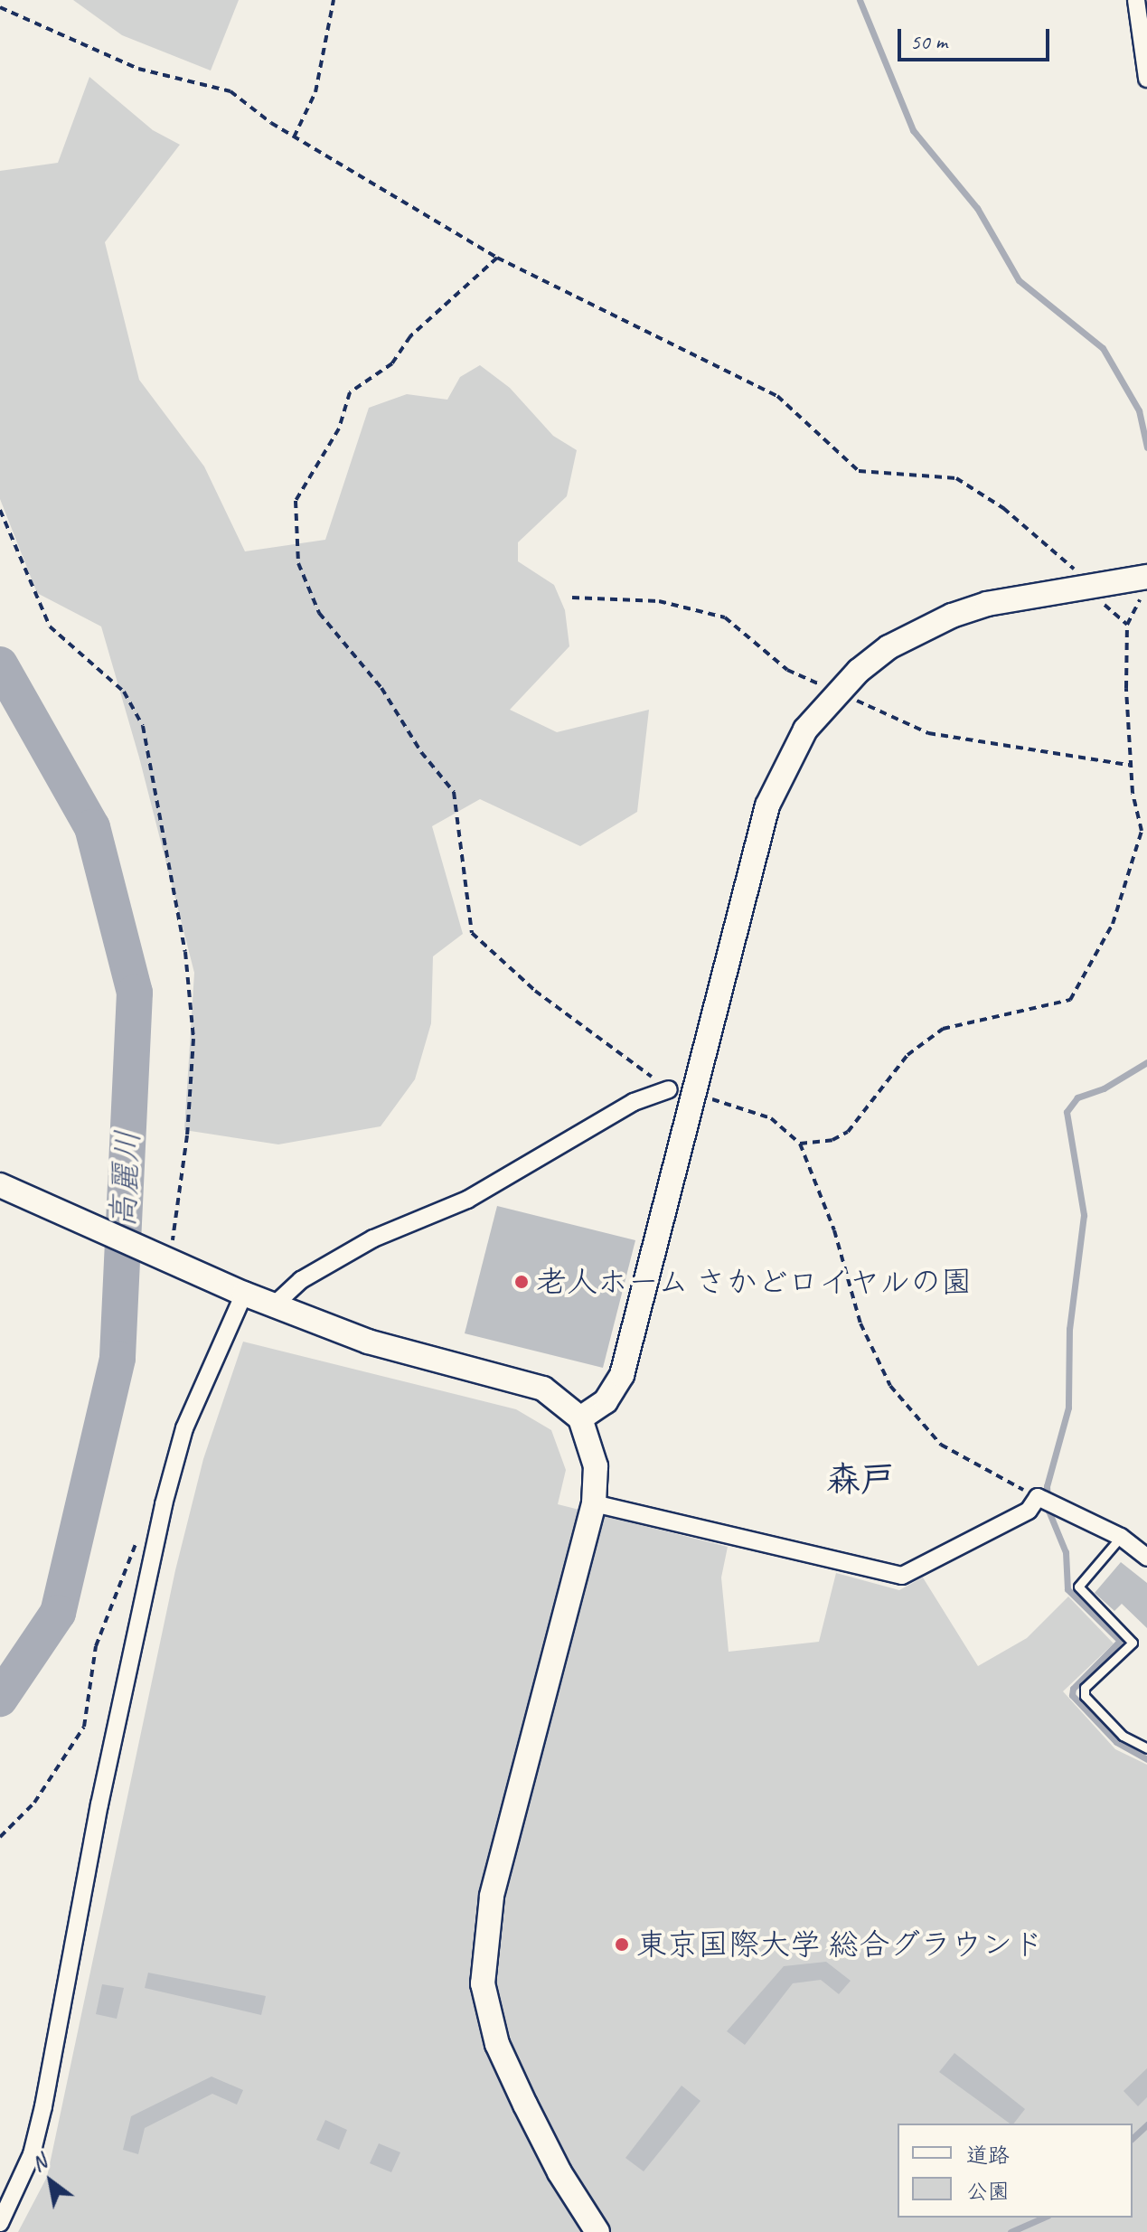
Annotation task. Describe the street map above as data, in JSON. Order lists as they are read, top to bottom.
{
  "districts": ["森戸"],
  "water": ["高麗川"],
  "places": ["老人ホーム さかどロイヤルの園", "東京国際大学 総合グラウンド"],
  "legend": ["道路", "公園"],
  "scale_bar": "50 m",
  "north": "top left"
}
